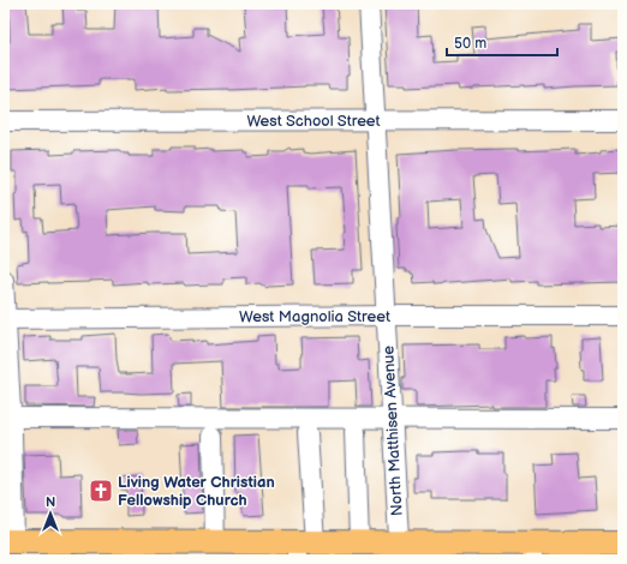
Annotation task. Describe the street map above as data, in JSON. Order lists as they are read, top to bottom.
{
  "streets": {
    "street": ["West School Street", "West Magnolia Street", "North Matthisen Avenue"]
  },
  "crossings": [
    ["West School Street", "North Matthisen Avenue"],
    ["West Magnolia Street", "North Matthisen Avenue"]
  ],
  "places": {
    "church": ["Living Water Christian Fellowship Church"]
  },
  "scale_bar": "50 m",
  "north": "top"
}
